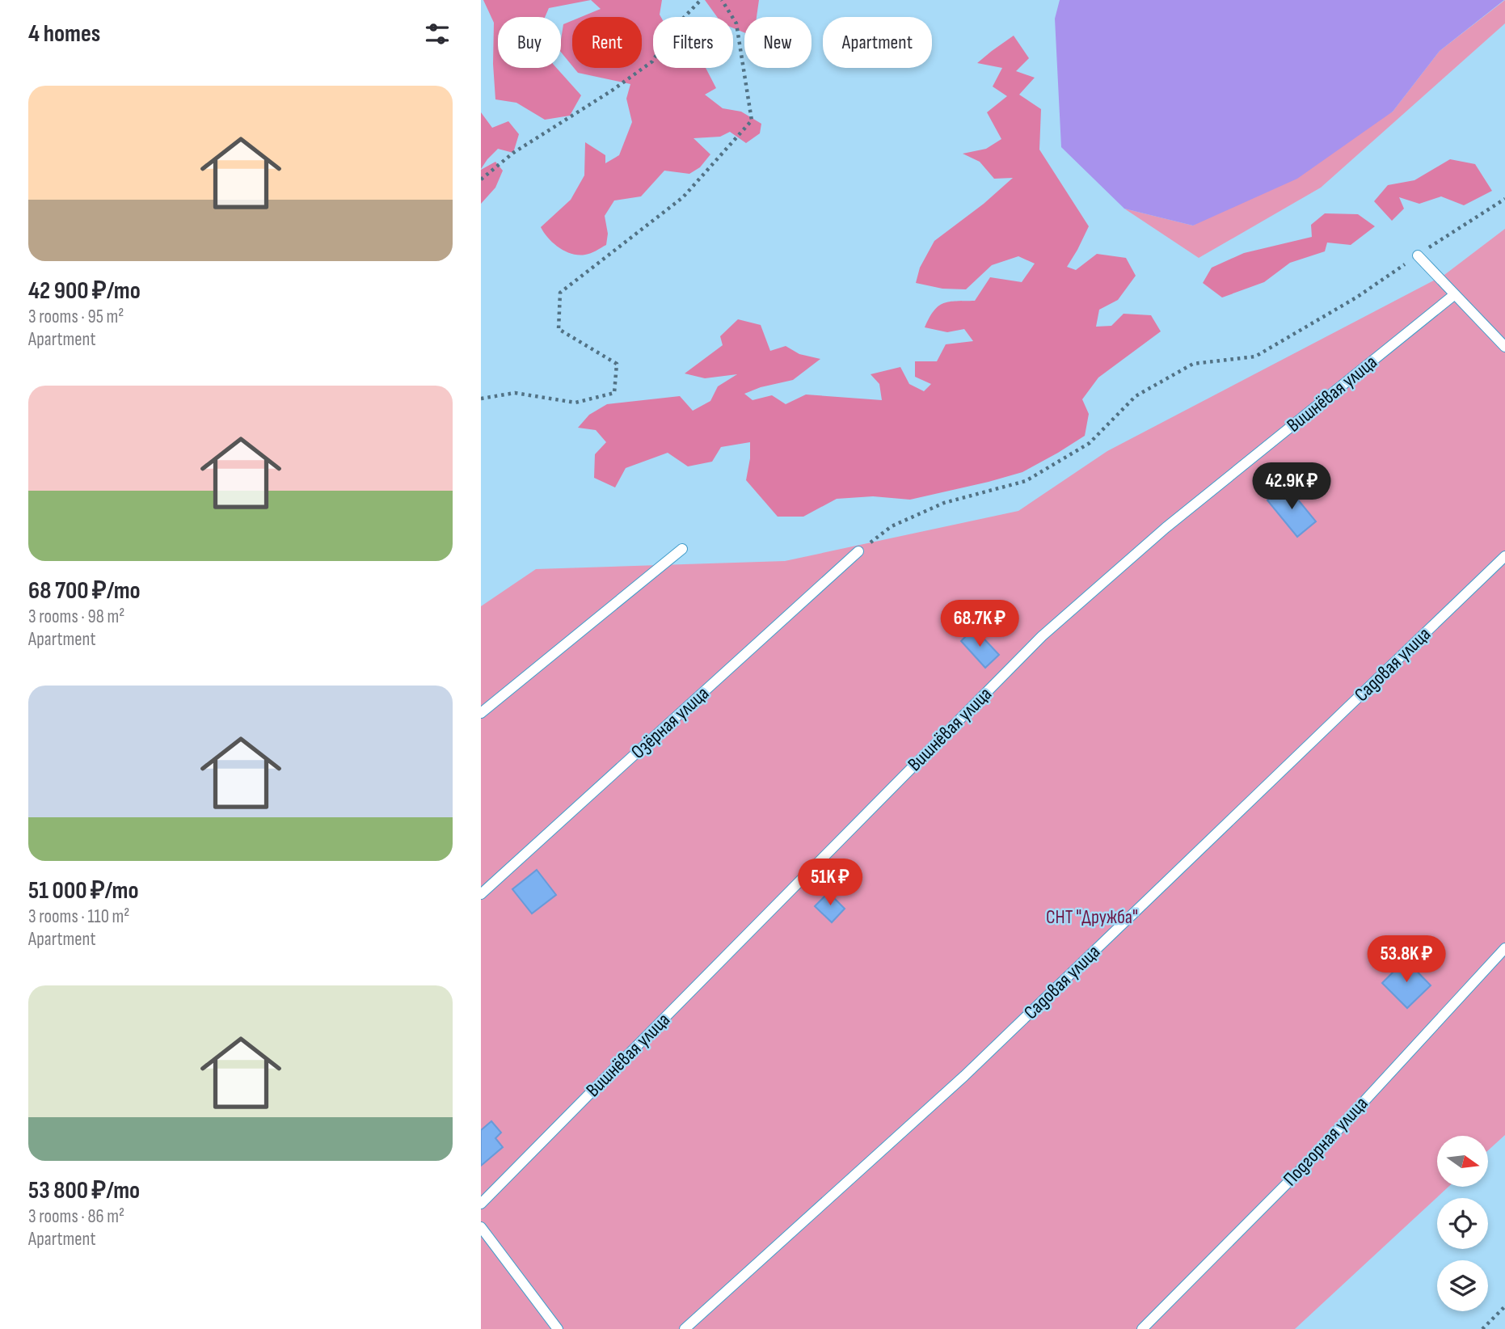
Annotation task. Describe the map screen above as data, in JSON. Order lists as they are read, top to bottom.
{
  "streets": {
    "lane": [
      "Вишнёвая улица",
      "Садовая улица",
      "Озёрная улица",
      "Подгорная улица"
    ]
  },
  "parks": ["СНТ \"Дружба\""],
  "north": "right",
  "page": {
    "heading": "4 homes",
    "chip": [
      "Buy",
      "Rent",
      "Filters",
      "New",
      "Apartment"
    ],
    "list": [
      {
        "name": "42 900 ₽/mo",
        "note": "3 rooms · 95 m² · Apartment"
      },
      {
        "name": "68 700 ₽/mo",
        "note": "3 rooms · 98 m² · Apartment"
      },
      {
        "name": "51 000 ₽/mo",
        "note": "3 rooms · 110 m² · Apartment"
      },
      {
        "name": "53 800 ₽/mo",
        "note": "3 rooms · 86 m² · Apartment"
      }
    ],
    "price": [
      "42.9K ₽",
      "68.7K ₽",
      "51K ₽",
      "53.8K ₽"
    ]
  }
}
